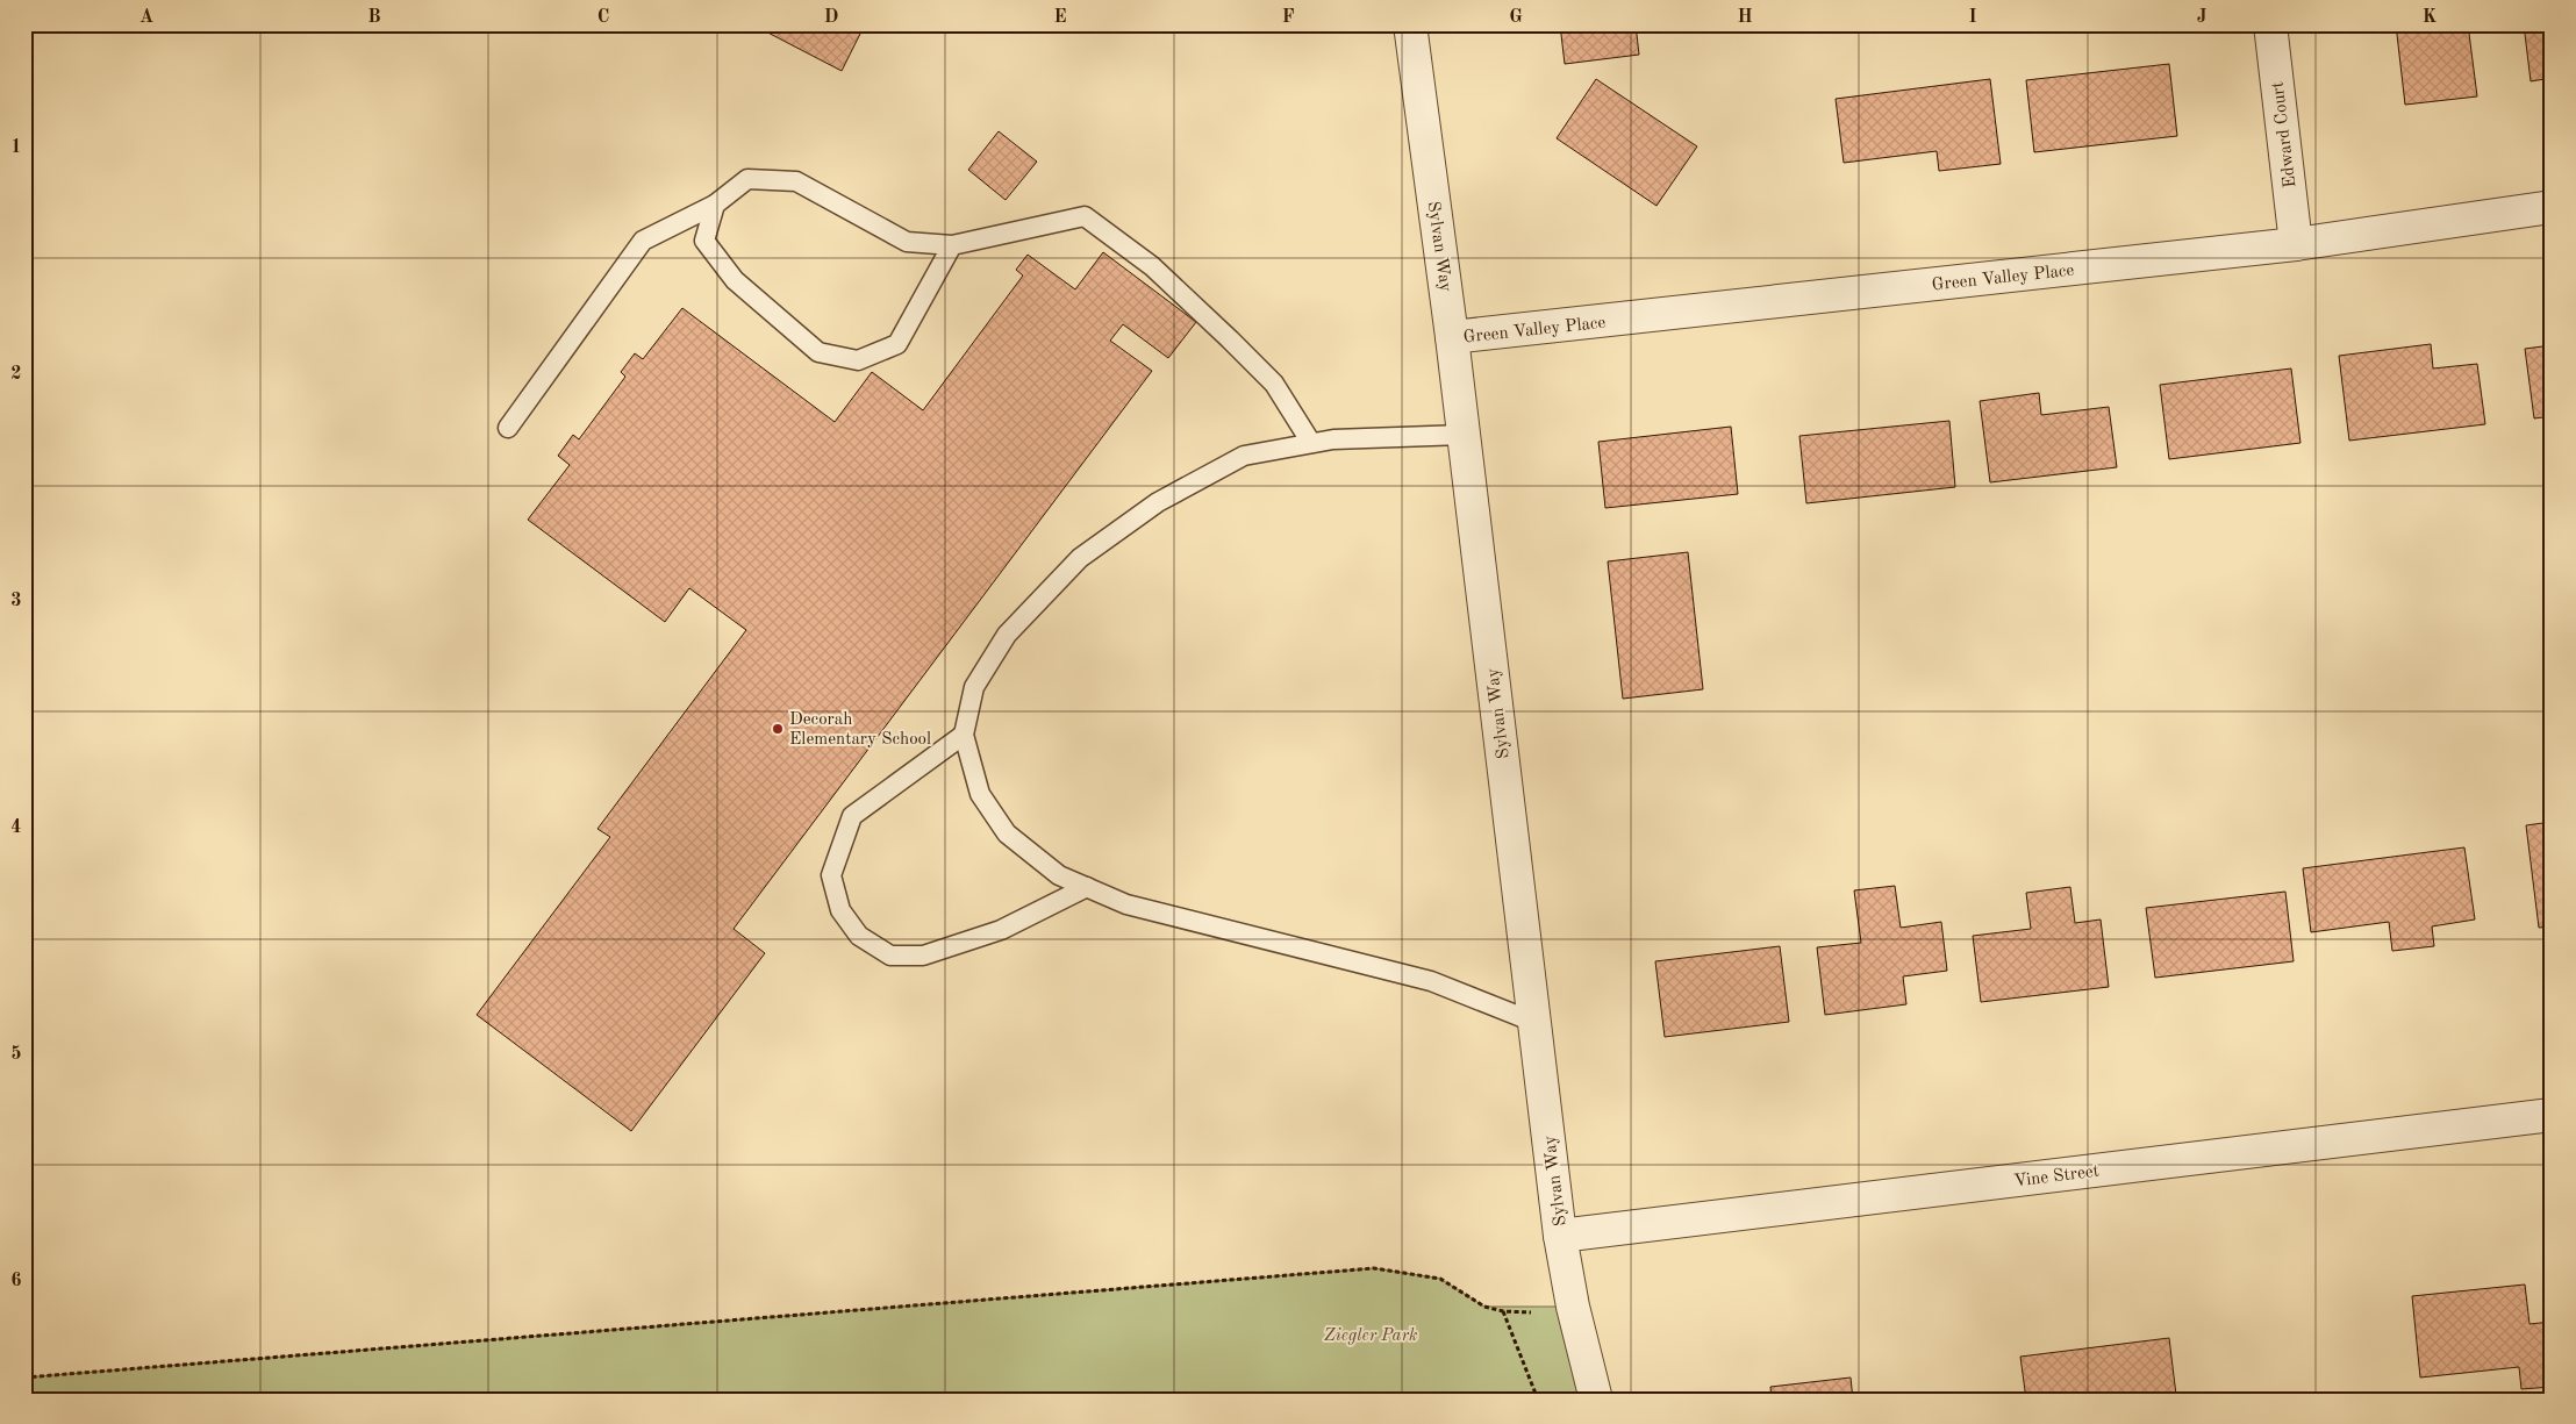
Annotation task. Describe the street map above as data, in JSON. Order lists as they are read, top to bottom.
{
  "streets": {
    "street": [
      "Edward Court",
      "Sylvan Way",
      "Green Valley Place",
      "Vine Street"
    ]
  },
  "crossings": [
    ["Edward Court", "Green Valley Place"],
    ["Sylvan Way", "Green Valley Place"],
    ["Sylvan Way", "Vine Street"]
  ],
  "parks": ["Ziegler Park"],
  "places": ["Decorah Elementary School"],
  "grid": {
    "columns": [
      "A",
      "B",
      "C",
      "D",
      "E",
      "F",
      "G",
      "H",
      "I",
      "J",
      "K"
    ],
    "rows": [
      "1",
      "2",
      "3",
      "4",
      "5",
      "6"
    ]
  }
}
